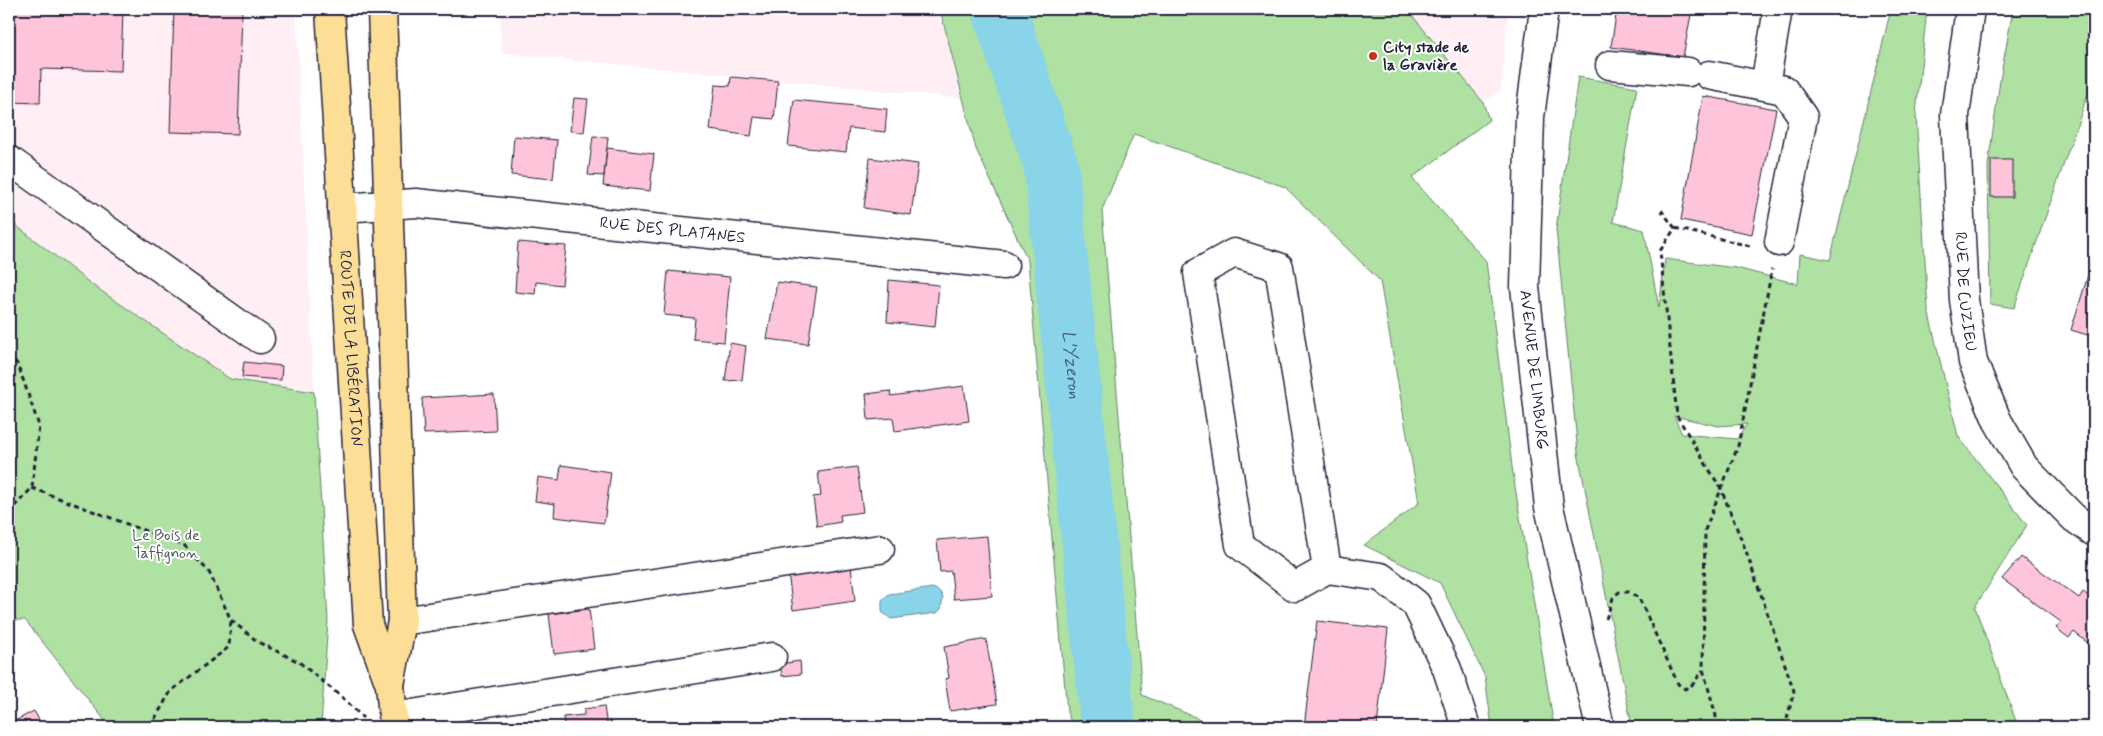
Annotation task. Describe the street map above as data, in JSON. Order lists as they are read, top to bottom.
{
  "streets": {
    "main road": ["ROUTE DE LA LIBÉRATION"],
    "street": ["RUE DES PLATANES", "RUE DE CUZIEU", "AVENUE DE LIMBURG"]
  },
  "crossings": [
    ["RUE DES PLATANES", "ROUTE DE LA LIBÉRATION"]
  ],
  "water": ["L'Yzeron"],
  "parks": ["Le Bois de Taffignon"],
  "places": ["City stade de la Gravière"]
}
